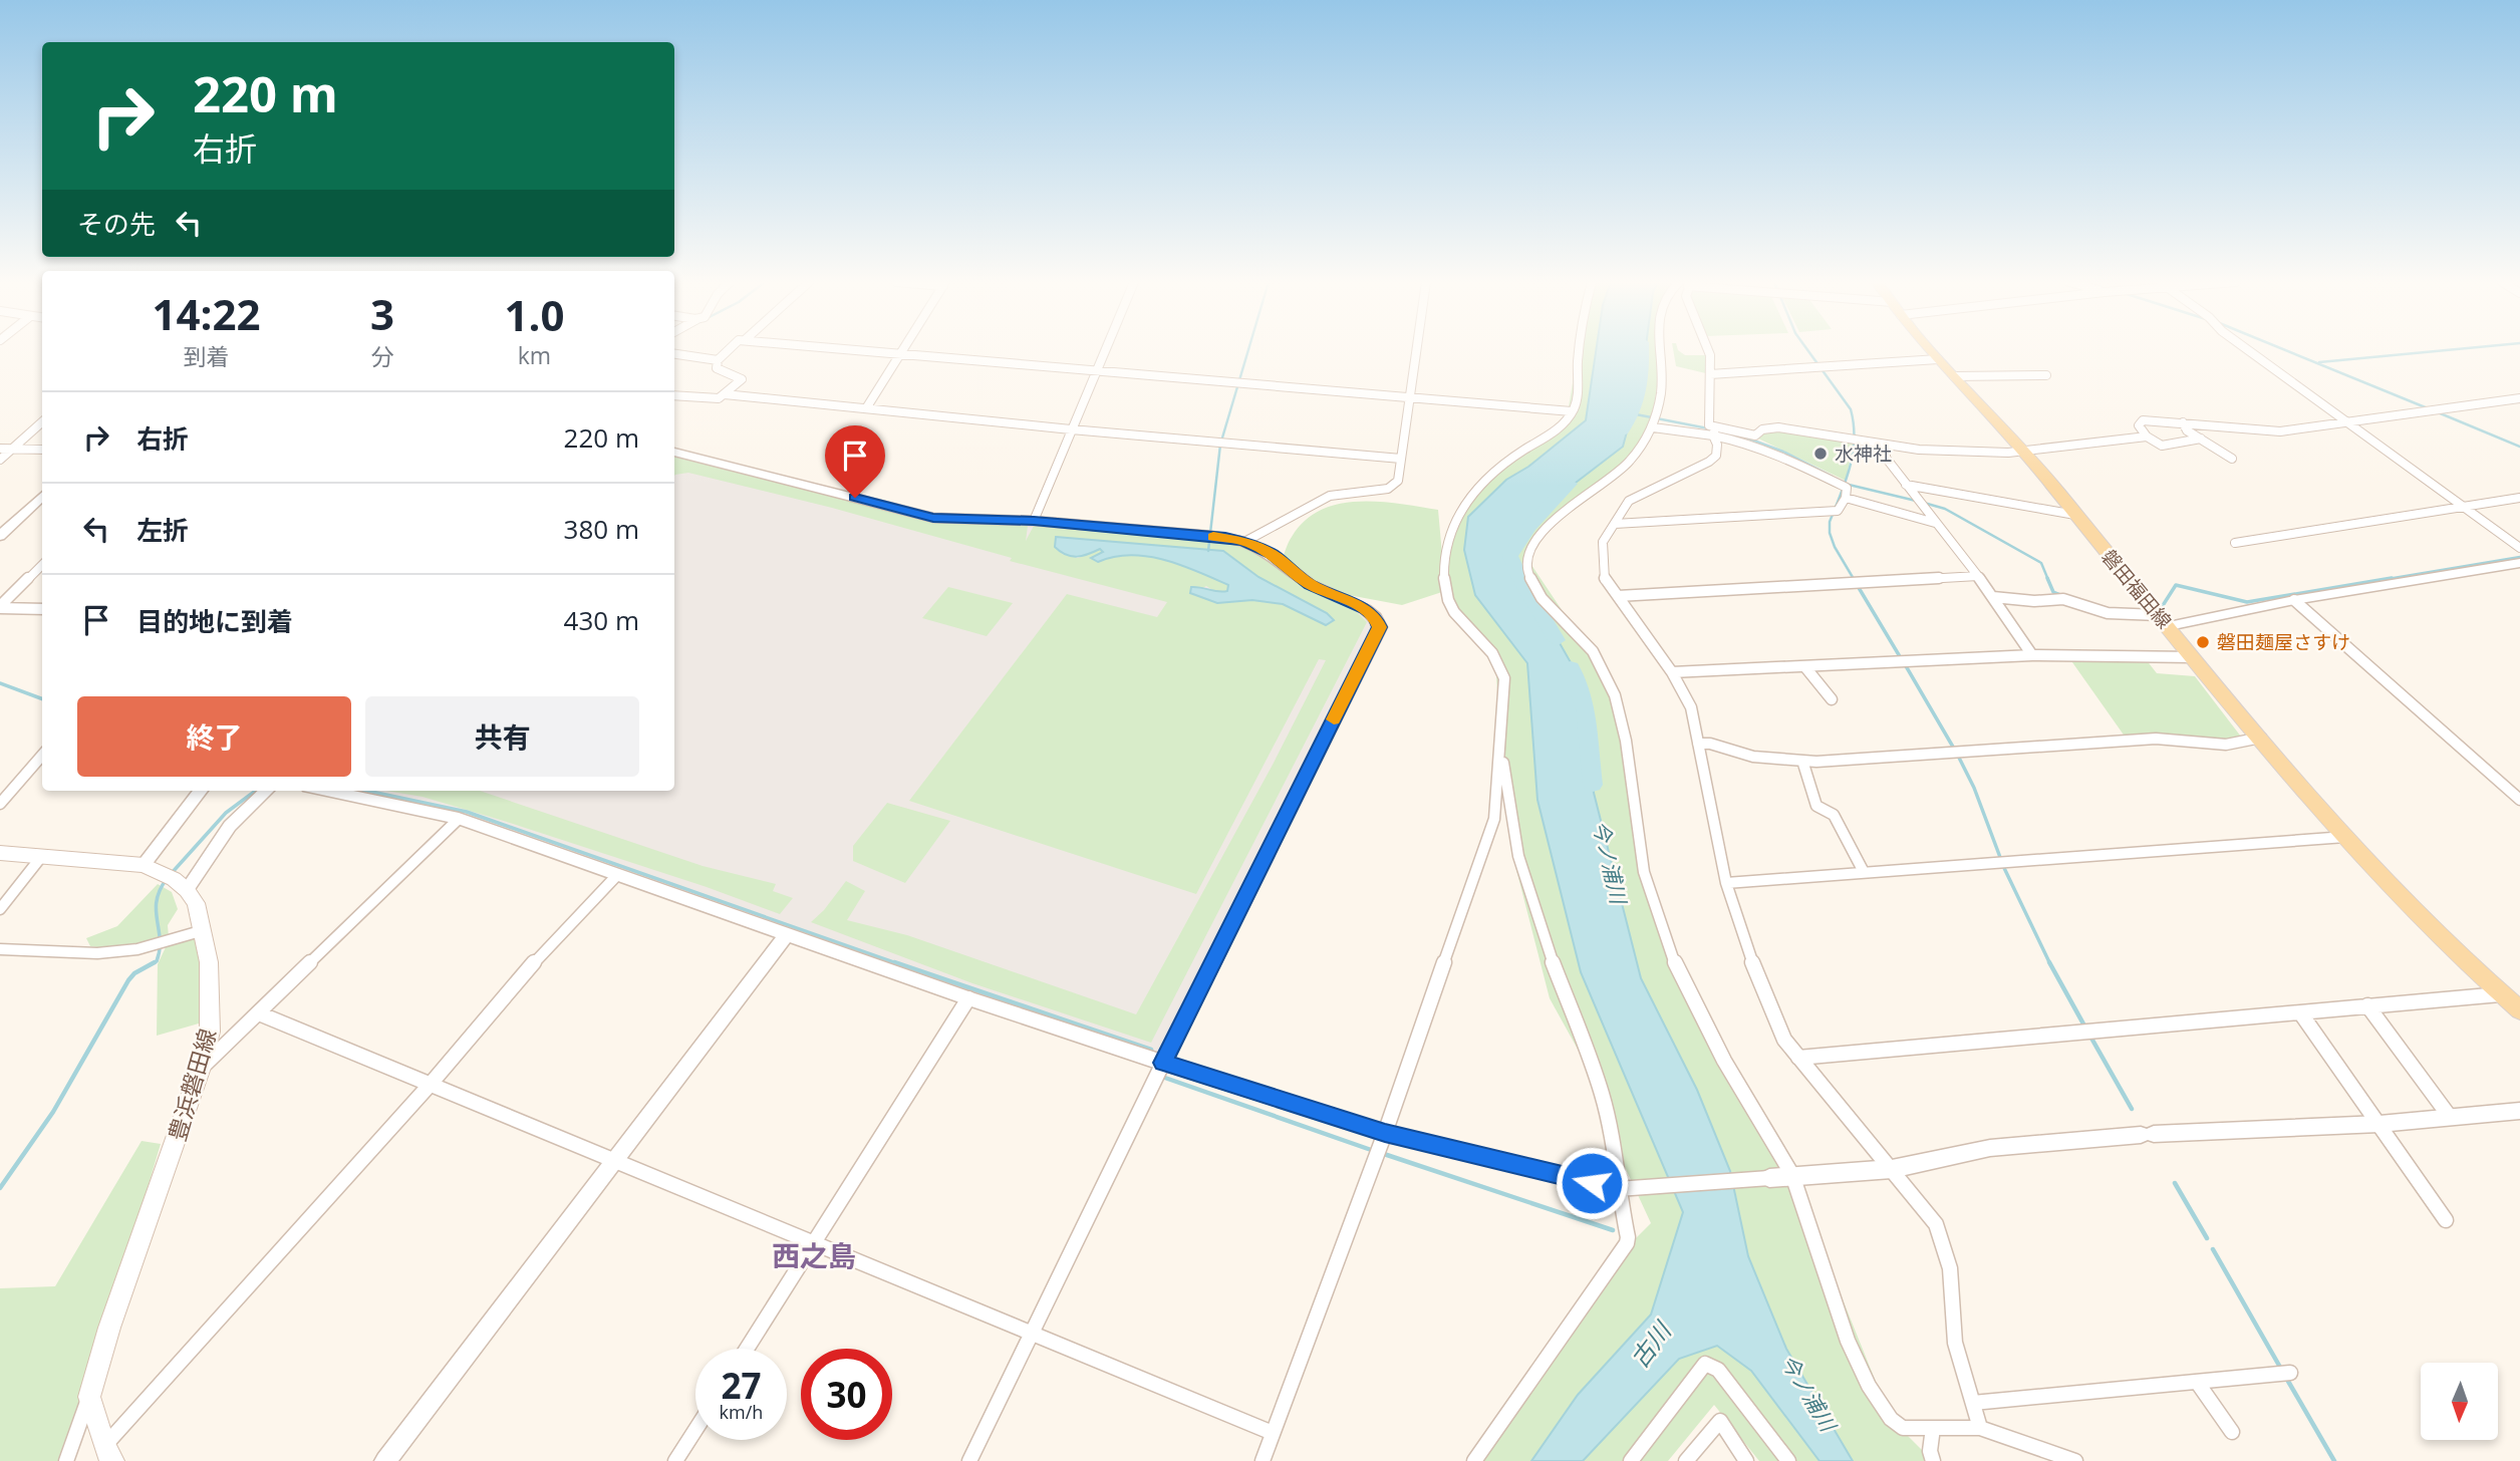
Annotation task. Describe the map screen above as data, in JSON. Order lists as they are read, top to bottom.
{
  "streets": {
    "main road": ["磐田福田線", "豊浜磐田線"]
  },
  "districts": ["西之島"],
  "water": ["今ノ浦川", "古川"],
  "places": ["水神社", "磐田麺屋さすけ"],
  "north": "bottom",
  "page": {
    "turn": ["220 m", "右折"],
    "then": "その先",
    "eta": [
      "14:22",
      "到着",
      "3",
      "分",
      "1.0",
      "km"
    ],
    "list": [
      {
        "name": "右折",
        "value": "220 m"
      },
      {
        "name": "左折",
        "value": "380 m"
      },
      {
        "name": "目的地に到着",
        "value": "430 m"
      }
    ],
    "buttons": ["終了", "共有"],
    "speed": "27 km/h",
    "limit": "30"
  }
}
